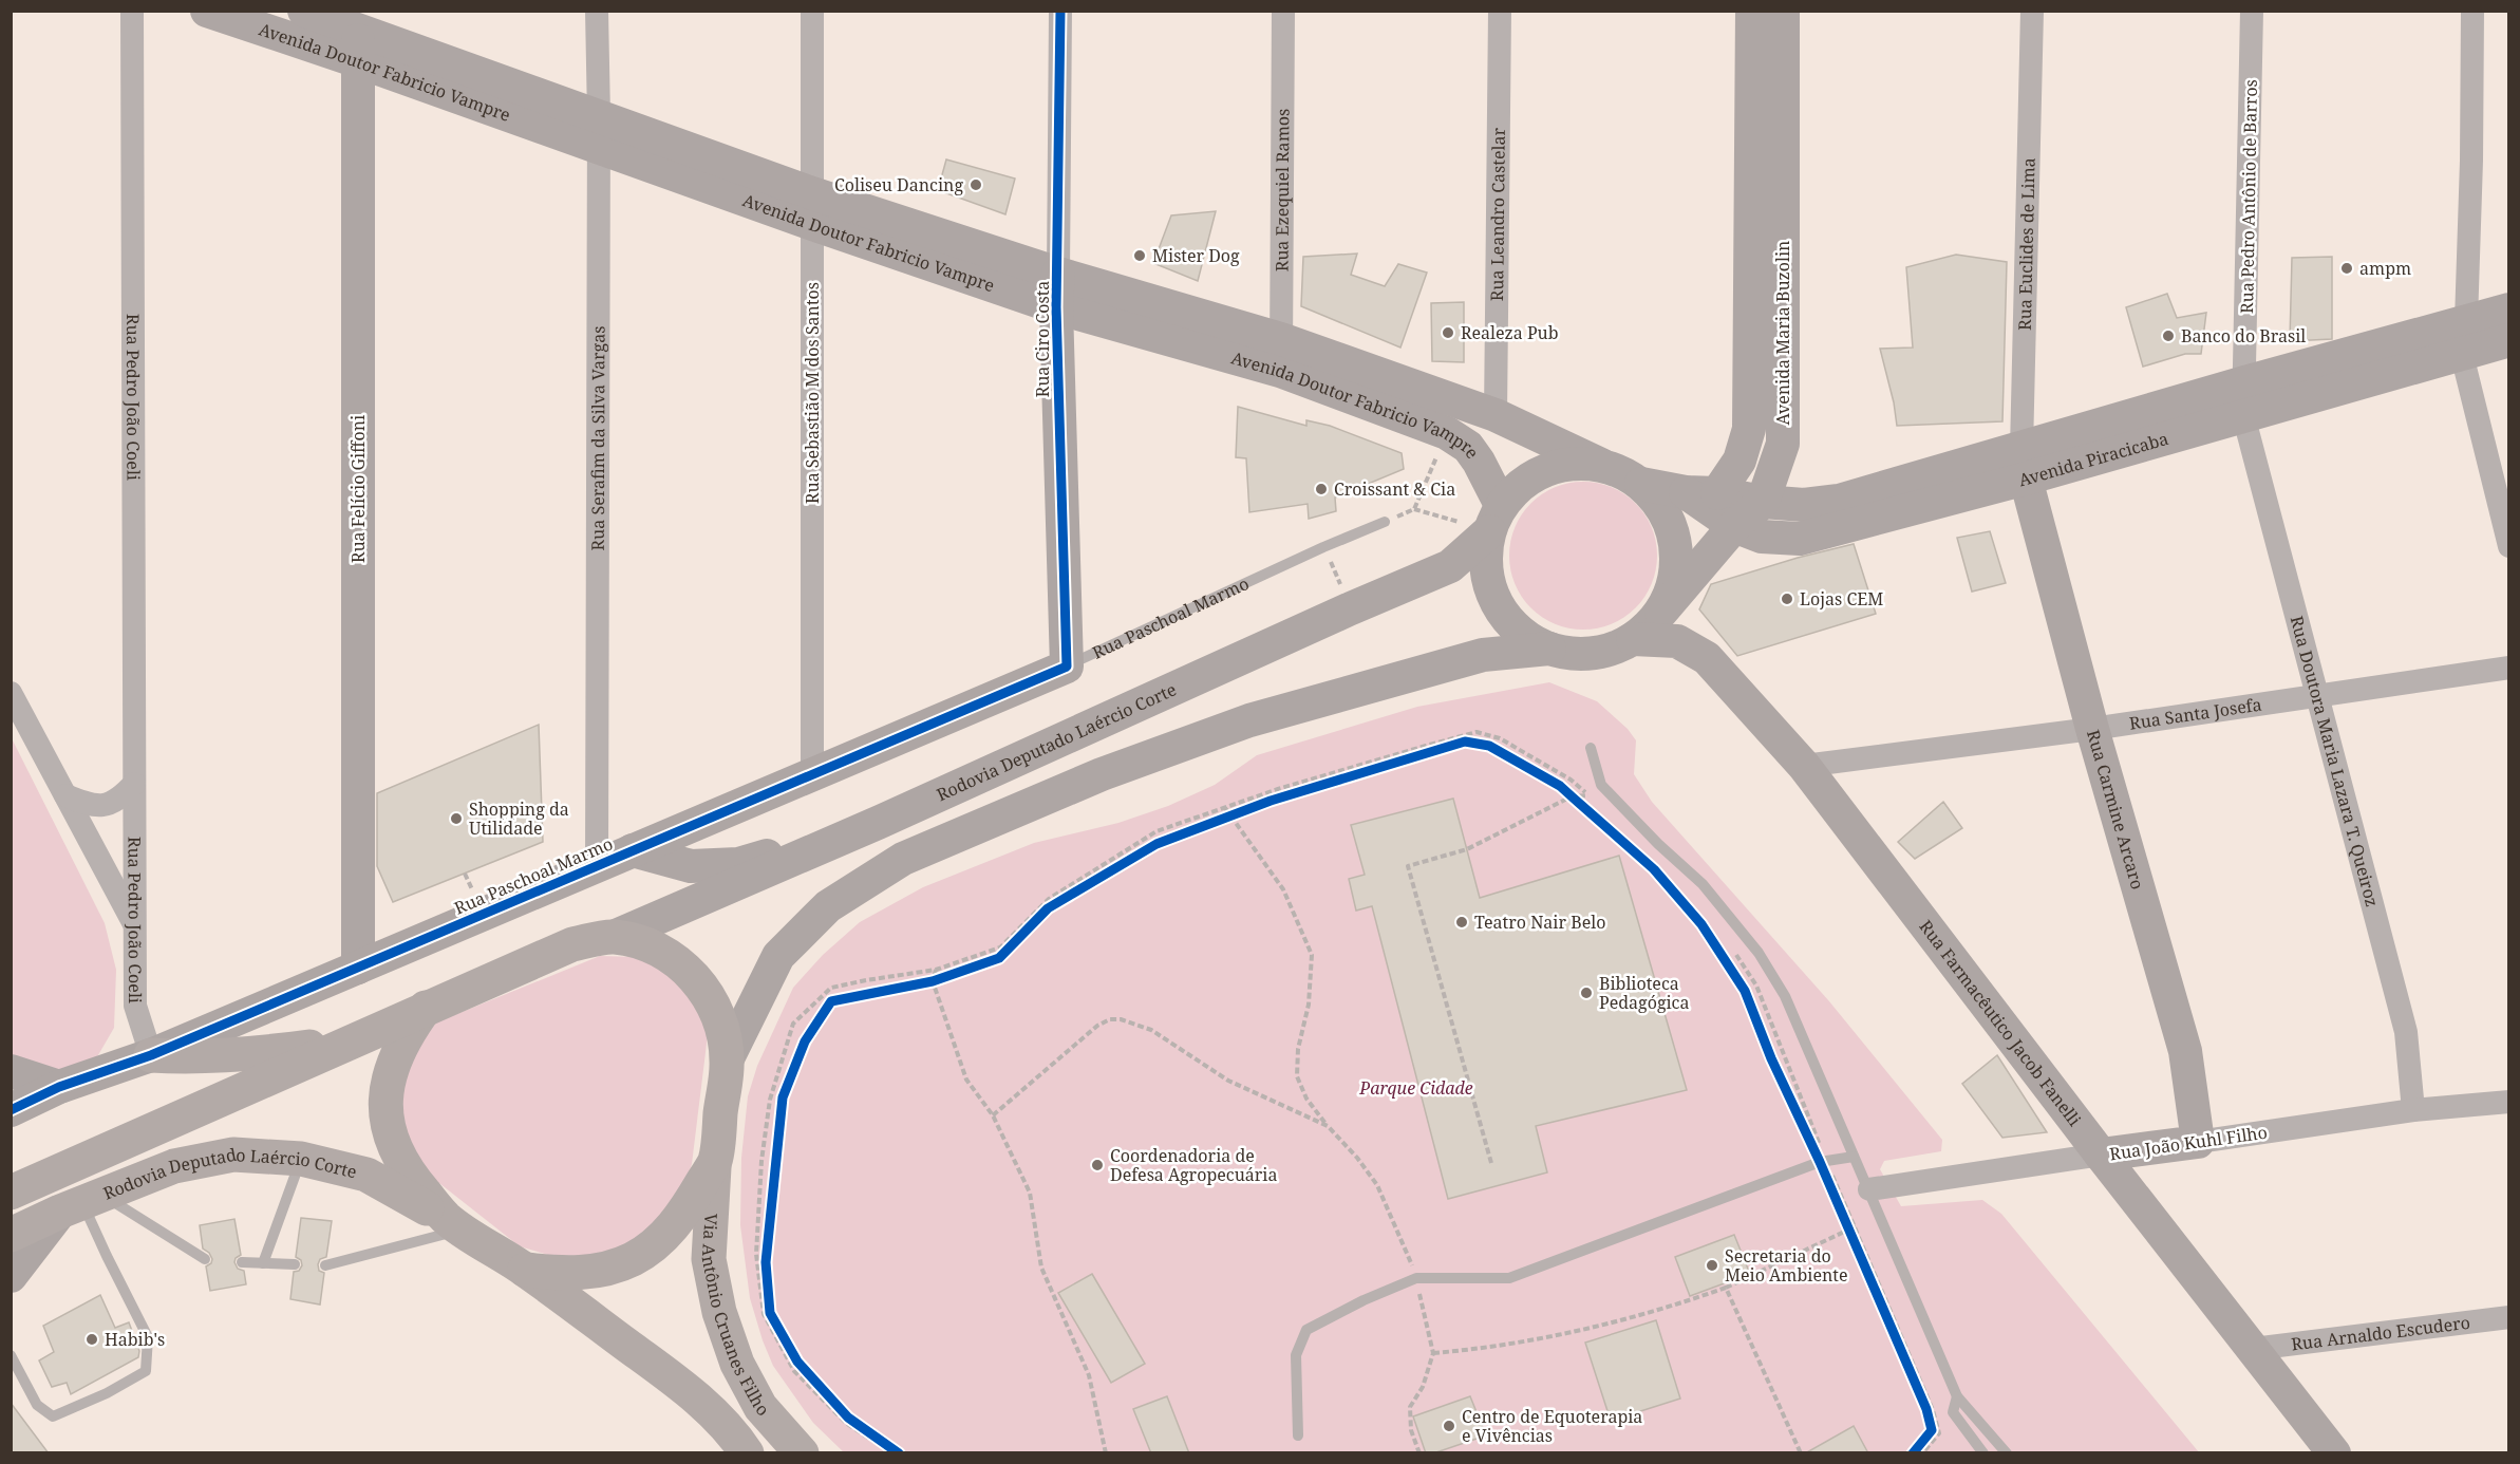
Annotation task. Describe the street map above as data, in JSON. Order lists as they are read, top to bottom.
{
  "streets": {
    "main road": [
      "Avenida Doutor Fabricio Vampre",
      "Avenida Maria Buzolin",
      "Rua Ciro Costa",
      "Avenida Piracicaba",
      "Rua Felício Giffoni",
      "Rua Paschoal Marmo",
      "Rodovia Deputado Laércio Corte",
      "Rua Carmine Arcaro",
      "Rua Farmacêutico Jacob Fanelli",
      "Rua João Kuhl Filho",
      "Via Antônio Cruanes Filho"
    ],
    "street": [
      "Rua Ezequiel Ramos",
      "Rua Pedro Antônio de Barros",
      "Rua Leandro Castelar",
      "Rua Euclides de Lima",
      "Rua Sebastião M dos Santos",
      "Rua Pedro João Coeli",
      "Rua Serafim da Silva Vargas",
      "Rua Santa Josefa",
      "Rua Doutora Maria Lazara T. Queiroz",
      "Rua Arnaldo Escudero"
    ]
  },
  "crossings": [
    ["Avenida Doutor Fabricio Vampre", "Rua Ezequiel Ramos"],
    ["Avenida Doutor Fabricio Vampre", "Rua Leandro Castelar"],
    ["Avenida Doutor Fabricio Vampre", "Rua Ciro Costa"],
    ["Avenida Doutor Fabricio Vampre", "Rua Sebastião M dos Santos"],
    ["Avenida Doutor Fabricio Vampre", "Rua Serafim da Silva Vargas"],
    ["Avenida Doutor Fabricio Vampre", "Avenida Piracicaba"],
    ["Avenida Doutor Fabricio Vampre", "Rua Felício Giffoni"],
    ["Avenida Doutor Fabricio Vampre", "Rodovia Deputado Laércio Corte"],
    ["Avenida Doutor Fabricio Vampre", "Rua Farmacêutico Jacob Fanelli"],
    ["Rua Pedro Antônio de Barros", "Avenida Piracicaba"],
    ["Rua Pedro Antônio de Barros", "Rua Doutora Maria Lazara T. Queiroz"],
    ["Rua Euclides de Lima", "Avenida Piracicaba"],
    ["Rua Euclides de Lima", "Rua Carmine Arcaro"],
    ["Avenida Maria Buzolin", "Avenida Piracicaba"],
    ["Rua Ciro Costa", "Rua Paschoal Marmo"],
    ["Rua Sebastião M dos Santos", "Rua Paschoal Marmo"],
    ["Rua Pedro João Coeli", "Rua Paschoal Marmo"],
    ["Rua Serafim da Silva Vargas", "Rua Paschoal Marmo"],
    ["Avenida Piracicaba", "Rodovia Deputado Laércio Corte"],
    ["Avenida Piracicaba", "Rua Doutora Maria Lazara T. Queiroz"],
    ["Avenida Piracicaba", "Rua Carmine Arcaro"],
    ["Avenida Piracicaba", "Rua Farmacêutico Jacob Fanelli"],
    ["Rua Felício Giffoni", "Rua Paschoal Marmo"],
    ["Rua Santa Josefa", "Rua Doutora Maria Lazara T. Queiroz"],
    ["Rua Santa Josefa", "Rua Carmine Arcaro"],
    ["Rua Santa Josefa", "Rua Farmacêutico Jacob Fanelli"],
    ["Rodovia Deputado Laércio Corte", "Rua Farmacêutico Jacob Fanelli"],
    ["Rodovia Deputado Laércio Corte", "Via Antônio Cruanes Filho"],
    ["Rua Doutora Maria Lazara T. Queiroz", "Rua João Kuhl Filho"],
    ["Rua Carmine Arcaro", "Rua João Kuhl Filho"],
    ["Rua Farmacêutico Jacob Fanelli", "Rua João Kuhl Filho"],
    ["Rua Farmacêutico Jacob Fanelli", "Rua Arnaldo Escudero"]
  ],
  "parks": ["Parque Cidade"],
  "places": [
    "Coliseu Dancing",
    "Mister Dog",
    "ampm",
    "Realeza Pub",
    "Banco do Brasil",
    "Croissant & Cia",
    "Lojas CEM",
    "Shopping da Utilidade",
    "Teatro Nair Belo",
    "Biblioteca Pedagógica",
    "Coordenadoria de Defesa Agropecuária",
    "Secretaria do Meio Ambiente",
    "Habib's",
    "Centro de Equoterapia e Vivências"
  ]
}
